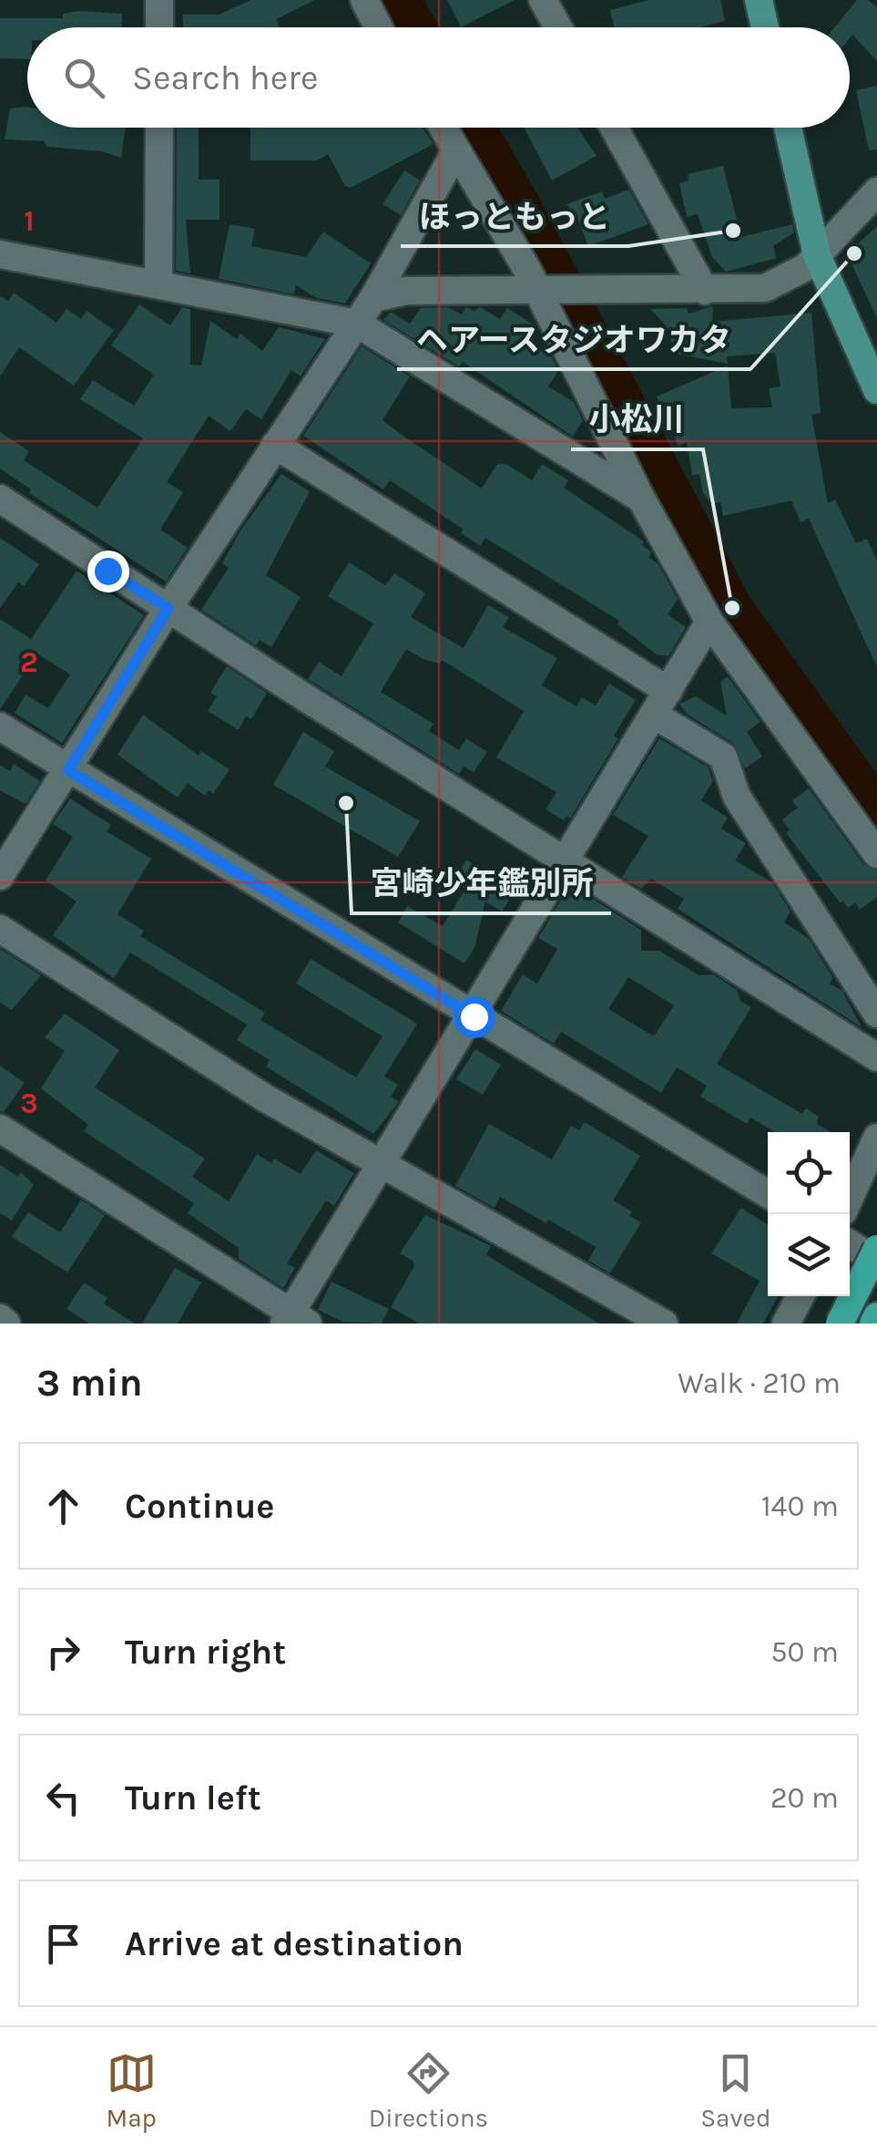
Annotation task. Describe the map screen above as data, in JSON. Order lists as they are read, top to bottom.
{
  "places": [
    "ほっともっと",
    "ヘアースタジオワカタ",
    "小松川",
    "宮崎少年鑑別所"
  ],
  "page": {
    "search": "Search here",
    "heading": ["3 min", "Walk · 210 m"],
    "list": [
      ["Continue", "140 m"],
      ["Turn right", "50 m"],
      ["Turn left", "20 m"],
      "Arrive at destination"
    ],
    "nav": ["Map", "Directions", "Saved"]
  },
  "grid": {
    "rows": ["1", "2", "3"]
  }
}
